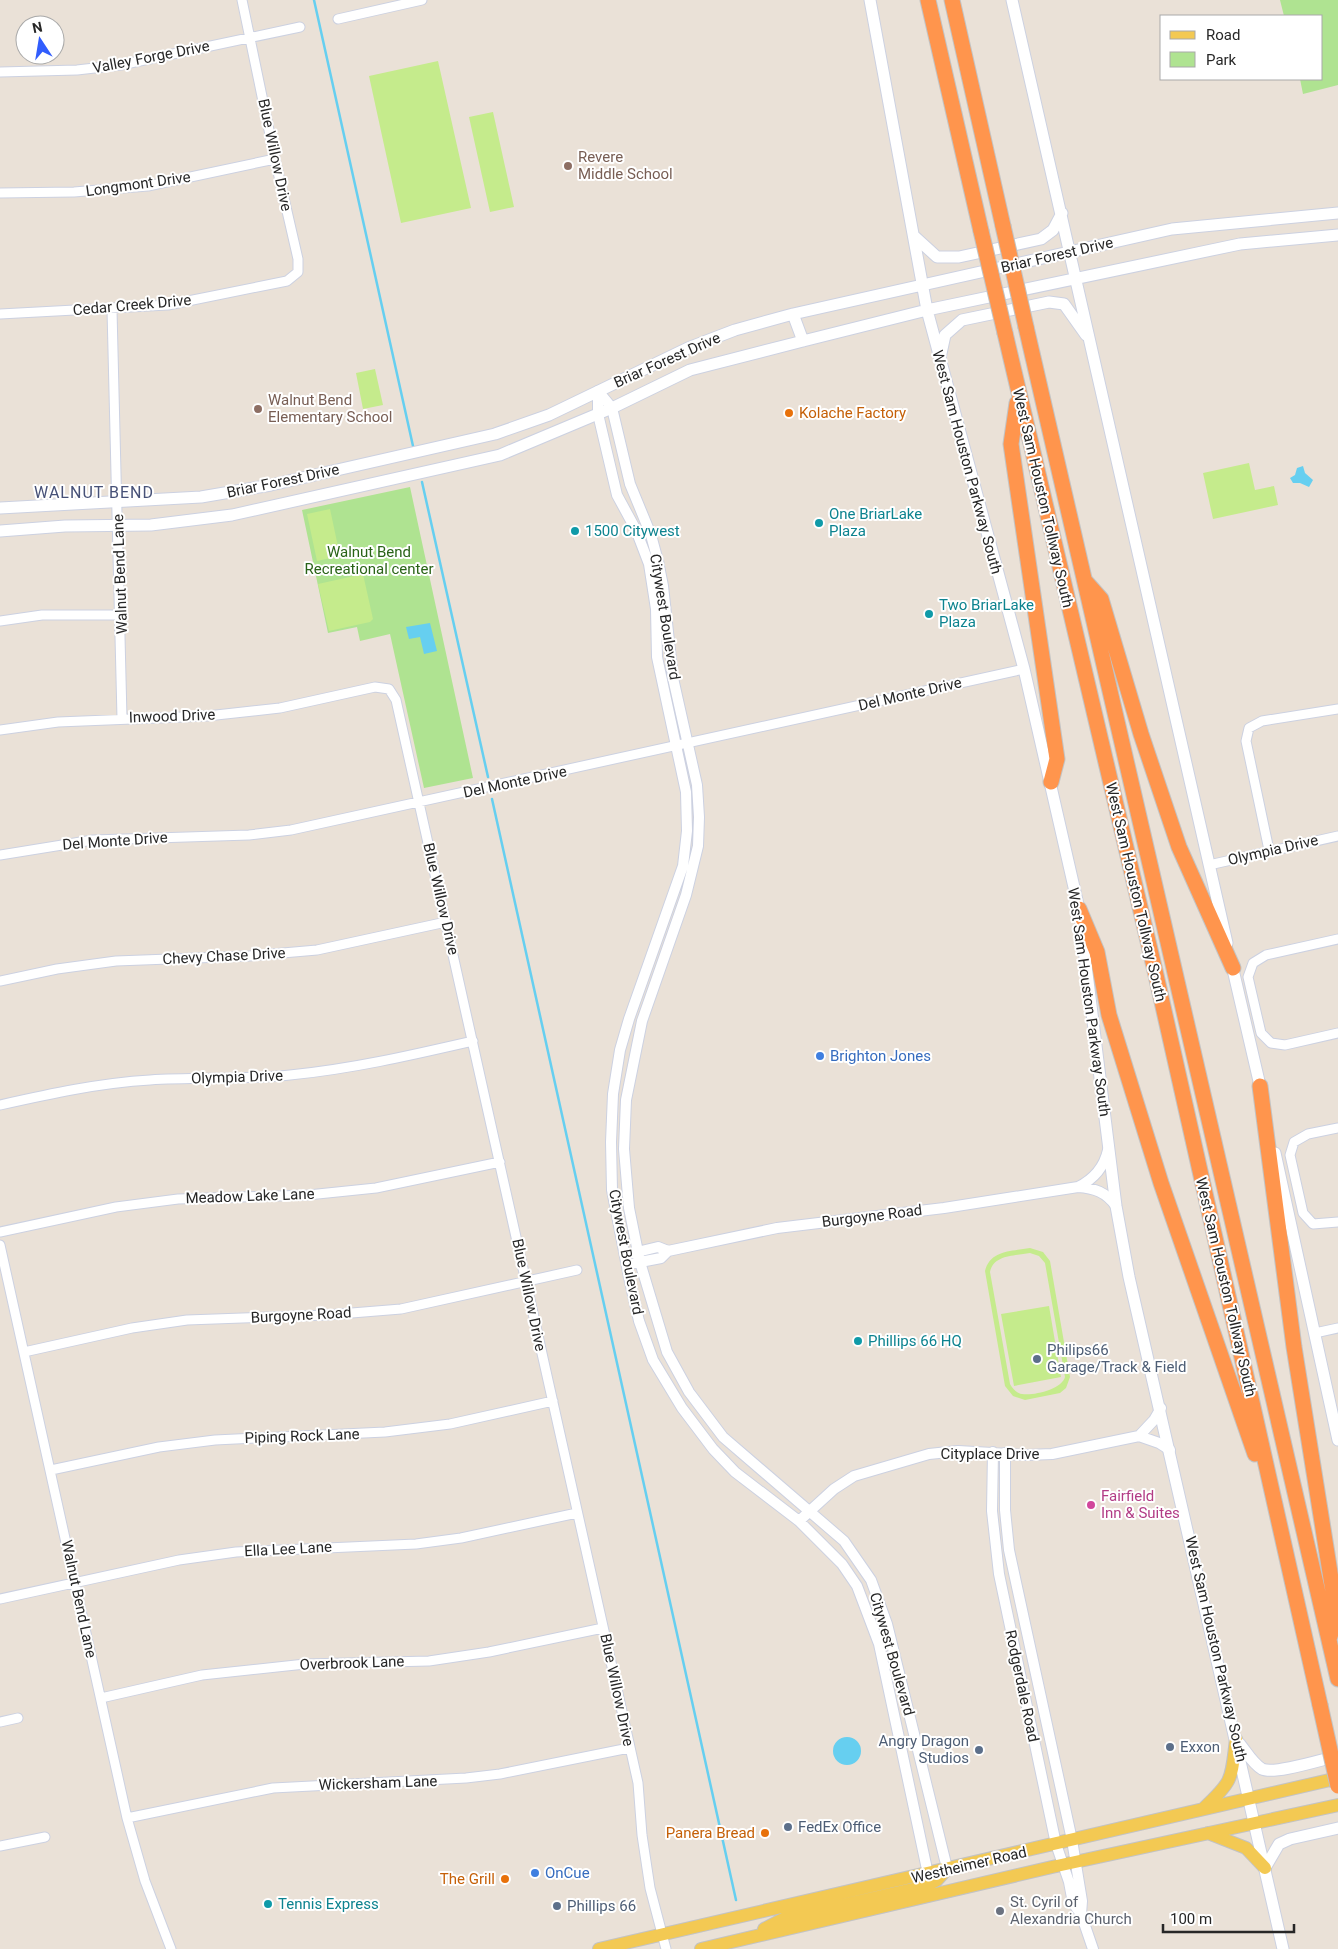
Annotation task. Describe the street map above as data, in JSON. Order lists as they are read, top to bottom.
{
  "streets": {
    "highway": ["West Sam Houston Tollway South"],
    "main road": ["Briar Forest Drive", "West Sam Houston Parkway South", "Westheimer Road"],
    "street": [
      "Valley Forge Drive",
      "Blue Willow Drive",
      "Longmont Drive",
      "Cedar Creek Drive",
      "Walnut Bend Lane",
      "Citywest Boulevard",
      "Del Monte Drive",
      "Inwood Drive",
      "Olympia Drive",
      "Chevy Chase Drive",
      "Meadow Lake Lane",
      "Burgoyne Road",
      "Piping Rock Lane",
      "Cityplace Drive",
      "Ella Lee Lane",
      "Overbrook Lane",
      "Rodgerdale Road",
      "Wickersham Lane"
    ]
  },
  "crossings": [
    ["Valley Forge Drive", "Blue Willow Drive"],
    ["Blue Willow Drive", "Longmont Drive"],
    ["Blue Willow Drive", "Cedar Creek Drive"],
    ["Blue Willow Drive", "Del Monte Drive"],
    ["Blue Willow Drive", "Inwood Drive"],
    ["Blue Willow Drive", "Olympia Drive"],
    ["Blue Willow Drive", "Chevy Chase Drive"],
    ["Blue Willow Drive", "Meadow Lake Lane"],
    ["Blue Willow Drive", "Burgoyne Road"],
    ["Blue Willow Drive", "Piping Rock Lane"],
    ["Blue Willow Drive", "Ella Lee Lane"],
    ["Blue Willow Drive", "Overbrook Lane"],
    ["Blue Willow Drive", "Wickersham Lane"],
    ["Blue Willow Drive", "Westheimer Road"],
    ["Briar Forest Drive", "West Sam Houston Parkway South"],
    ["Briar Forest Drive", "Walnut Bend Lane"],
    ["Briar Forest Drive", "Citywest Boulevard"],
    ["Cedar Creek Drive", "Walnut Bend Lane"],
    ["West Sam Houston Parkway South", "Del Monte Drive"],
    ["West Sam Houston Parkway South", "Burgoyne Road"],
    ["West Sam Houston Parkway South", "Westheimer Road"],
    ["Walnut Bend Lane", "Inwood Drive"],
    ["Walnut Bend Lane", "Burgoyne Road"],
    ["Walnut Bend Lane", "Piping Rock Lane"],
    ["Walnut Bend Lane", "Ella Lee Lane"],
    ["Walnut Bend Lane", "Overbrook Lane"],
    ["Walnut Bend Lane", "Wickersham Lane"],
    ["Citywest Boulevard", "Del Monte Drive"],
    ["Citywest Boulevard", "Burgoyne Road"],
    ["Citywest Boulevard", "Cityplace Drive"],
    ["Citywest Boulevard", "Westheimer Road"],
    ["Cityplace Drive", "Rodgerdale Road"],
    ["Rodgerdale Road", "Westheimer Road"]
  ],
  "districts": ["WALNUT BEND"],
  "parks": ["Walnut Bend Recreational center"],
  "places": [
    "Revere Middle School",
    "Walnut Bend Elementary School",
    "Kolache Factory",
    "One BriarLake Plaza",
    "1500 Citywest",
    "Two BriarLake Plaza",
    "Brighton Jones",
    "Phillips 66 HQ",
    "Philips66 Garage/Track & Field",
    "Fairfield Inn & Suites",
    "Exxon",
    "Angry Dragon Studios",
    "FedEx Office",
    "Panera Bread",
    "OnCue",
    "The Grill",
    "Tennis Express",
    "Phillips 66",
    "St. Cyril of Alexandria Church"
  ],
  "legend": ["Road", "Park"],
  "scale_bar": "100 m",
  "north": "top"
}
